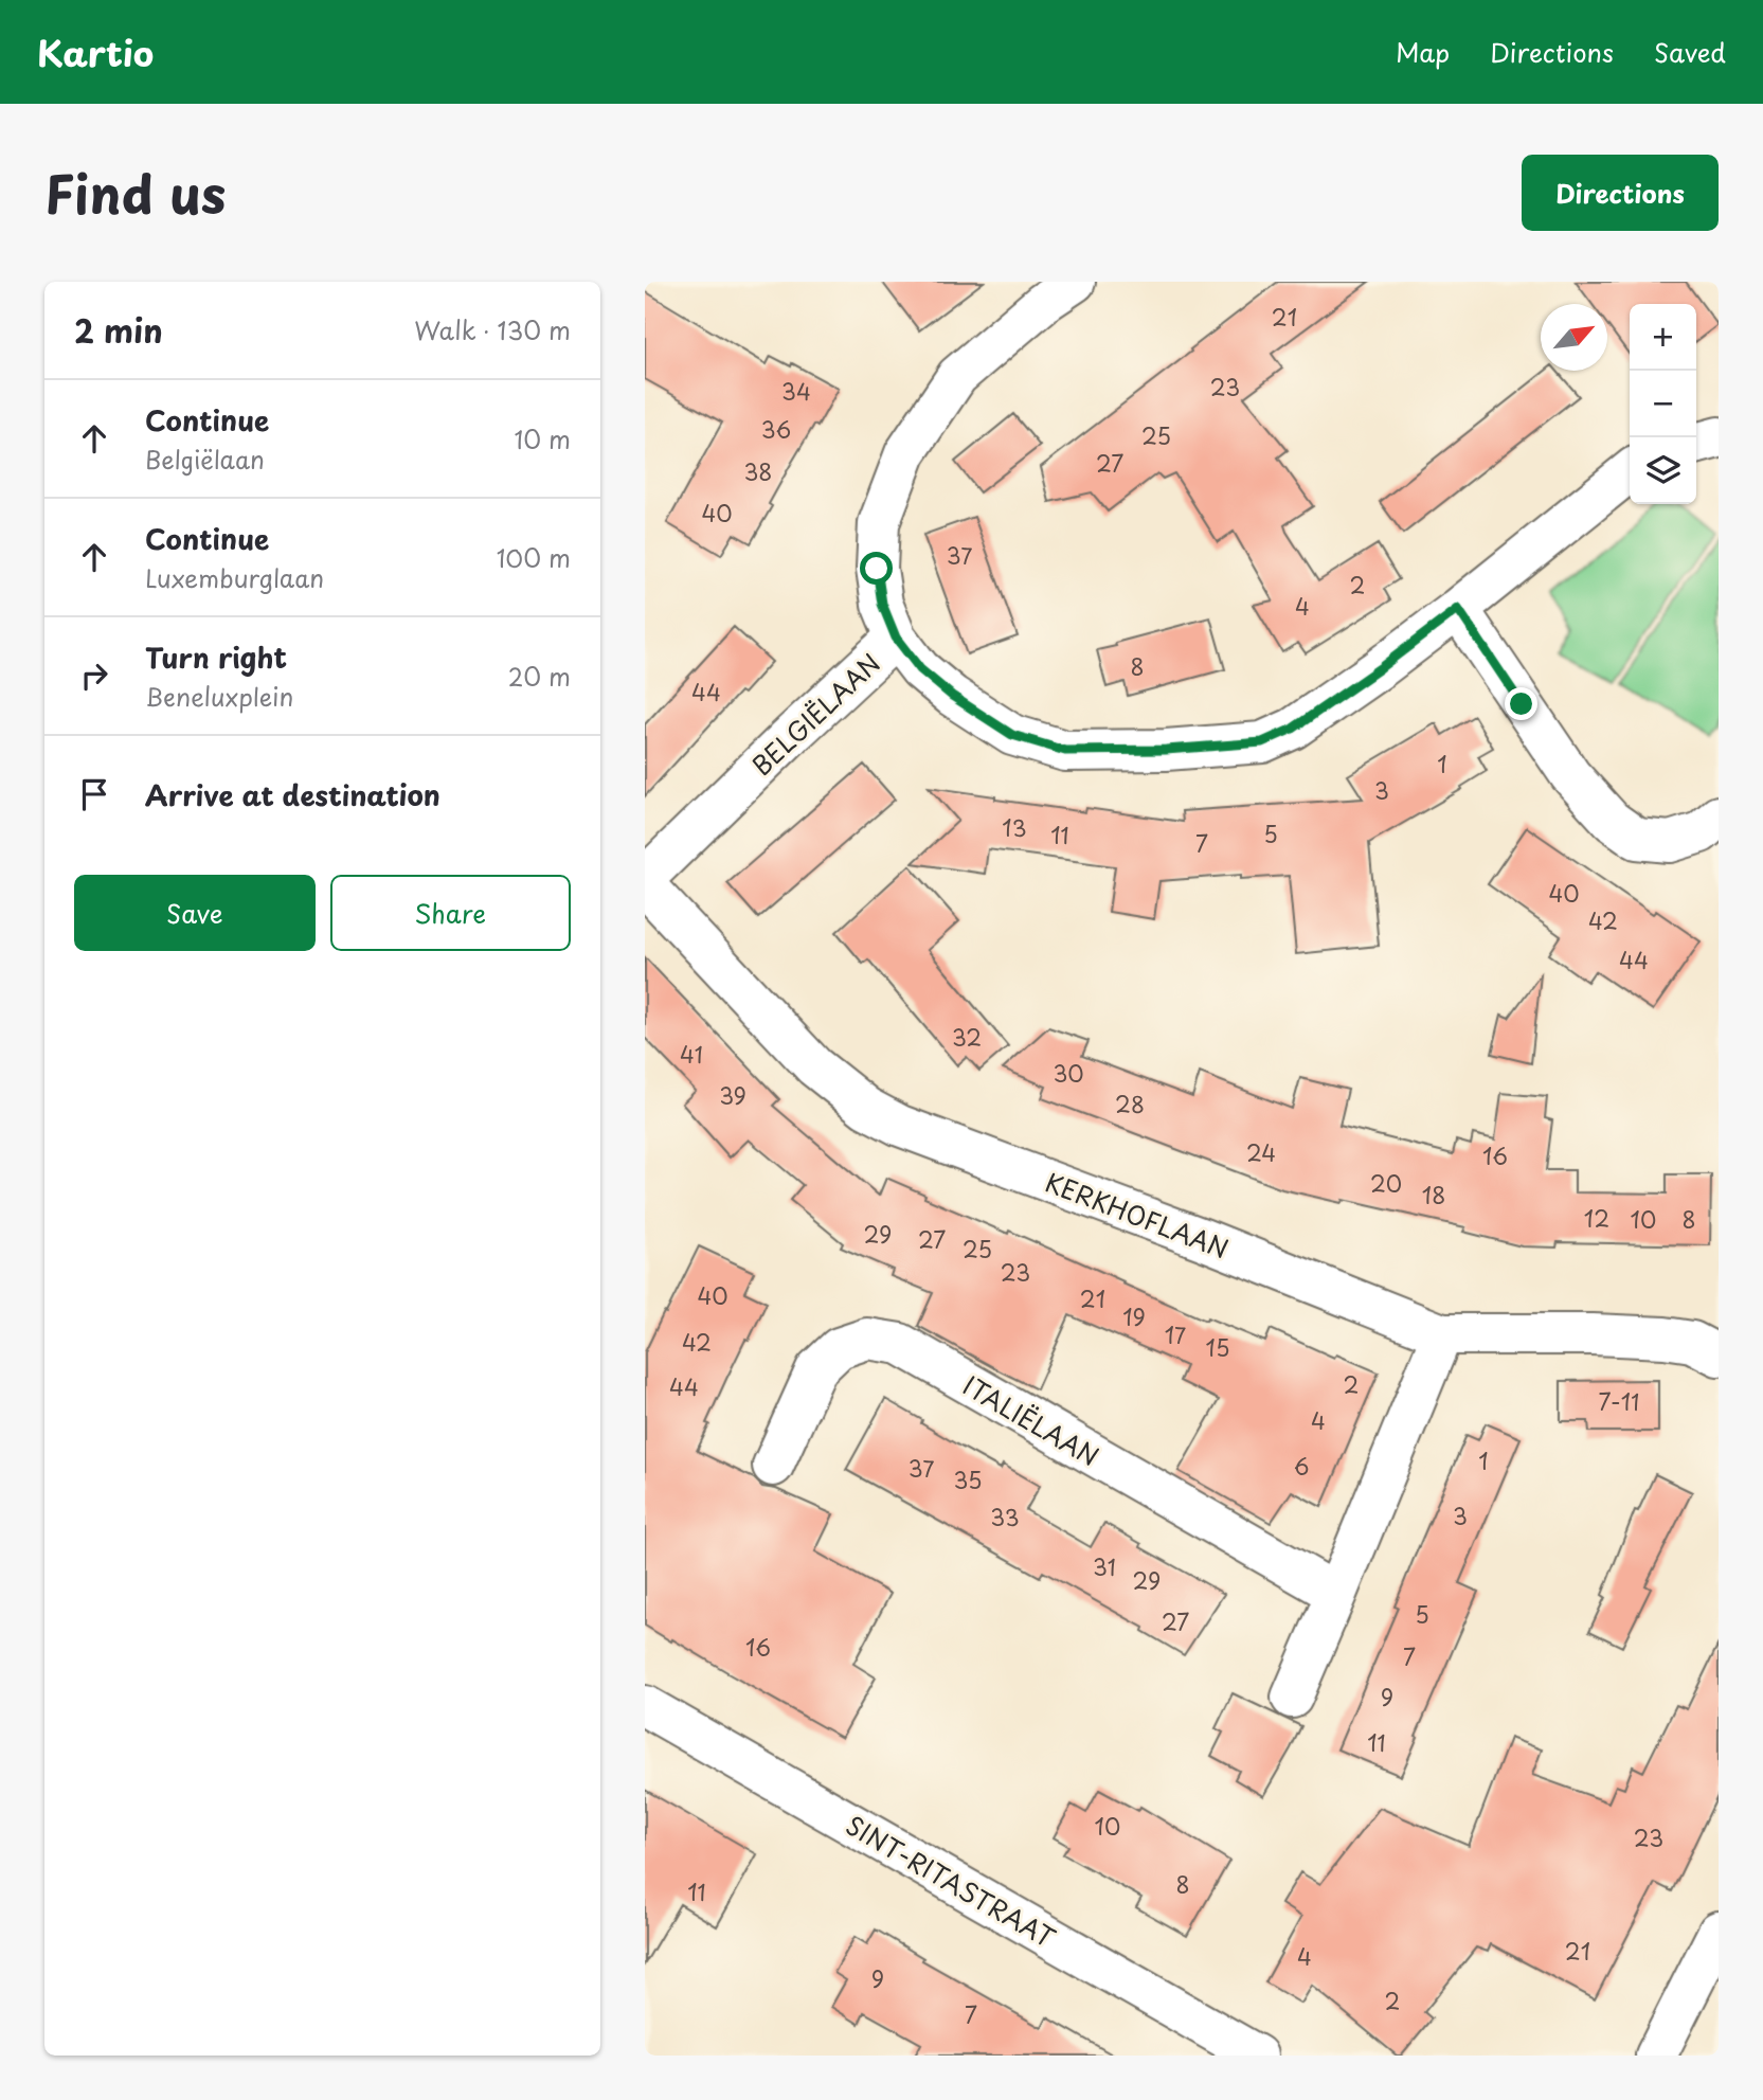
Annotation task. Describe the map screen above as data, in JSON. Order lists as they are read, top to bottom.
{
  "streets": {
    "street": [
      "BELGIËLAAN",
      "KERKHOFLAAN",
      "ITALIËLAAN",
      "SINT-RITASTRAAT"
    ]
  },
  "house_numbers": [
    "21",
    "23",
    "34",
    "36",
    "25",
    "27",
    "38",
    "40",
    "37",
    "2",
    "4",
    "8",
    "44",
    "1",
    "3",
    "13",
    "5",
    "11",
    "7",
    "40",
    "42",
    "44",
    "32",
    "41",
    "30",
    "39",
    "28",
    "24",
    "16",
    "20",
    "18",
    "12",
    "10",
    "8",
    "29",
    "27",
    "25",
    "23",
    "40",
    "21",
    "19",
    "17",
    "42",
    "15",
    "2",
    "44",
    "7-11",
    "4",
    "1",
    "6",
    "37",
    "35",
    "3",
    "33",
    "31",
    "29",
    "5",
    "27",
    "16",
    "7",
    "9",
    "11",
    "10",
    "23",
    "8",
    "11",
    "21",
    "4",
    "9",
    "2",
    "7"
  ],
  "north": "top right",
  "page": {
    "header": "Kartio",
    "nav": ["Map", "Directions", "Saved"],
    "title": "Find us",
    "buttons": [
      "Directions",
      ["Save", "Share"]
    ],
    "heading": ["2 min", "Walk · 130 m"],
    "map_buttons": ["+", "−"],
    "list": [
      ["Continue", "Belgiëlaan", "10 m"],
      ["Continue", "Luxemburglaan", "100 m"],
      ["Turn right", "Beneluxplein", "20 m"],
      "Arrive at destination"
    ]
  }
}
